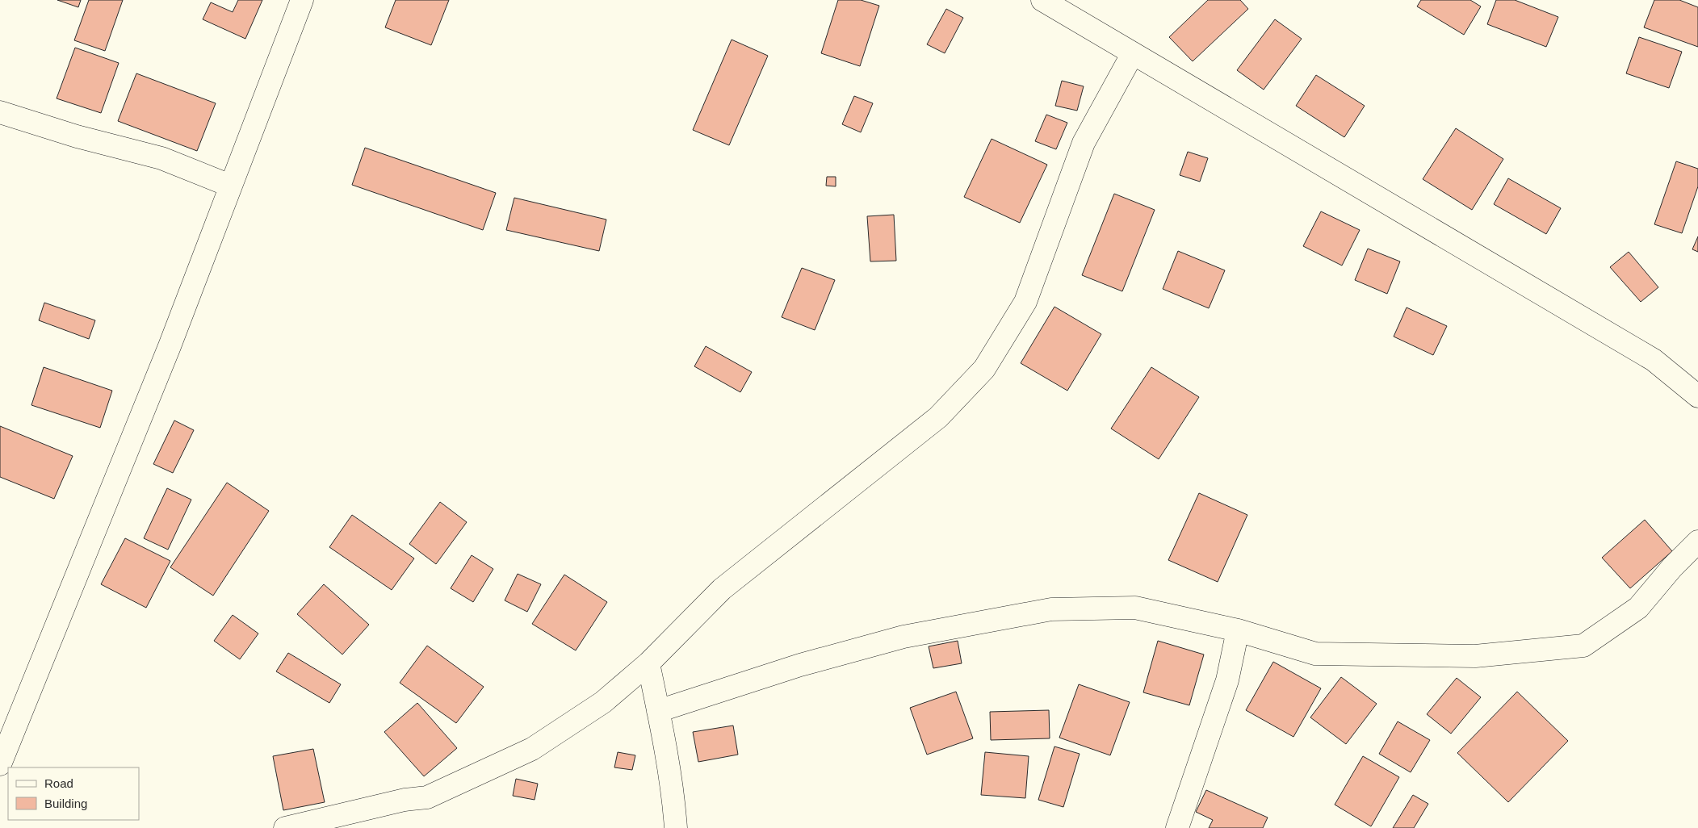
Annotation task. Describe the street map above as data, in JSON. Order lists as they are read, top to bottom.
{
  "legend": ["Road", "Building"]
}
